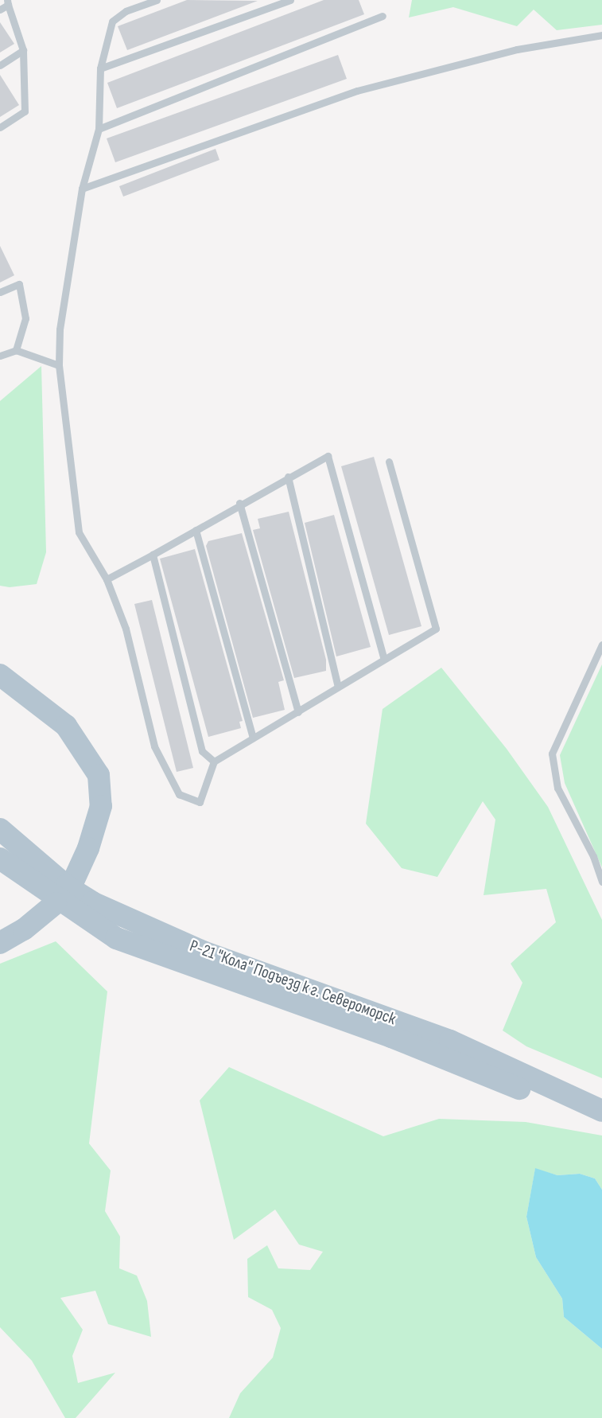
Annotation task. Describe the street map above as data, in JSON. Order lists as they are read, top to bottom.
{
  "streets": {
    "main road": ["Р-21 \"Кола\" Подъезд к г. Североморск"]
  }
}
